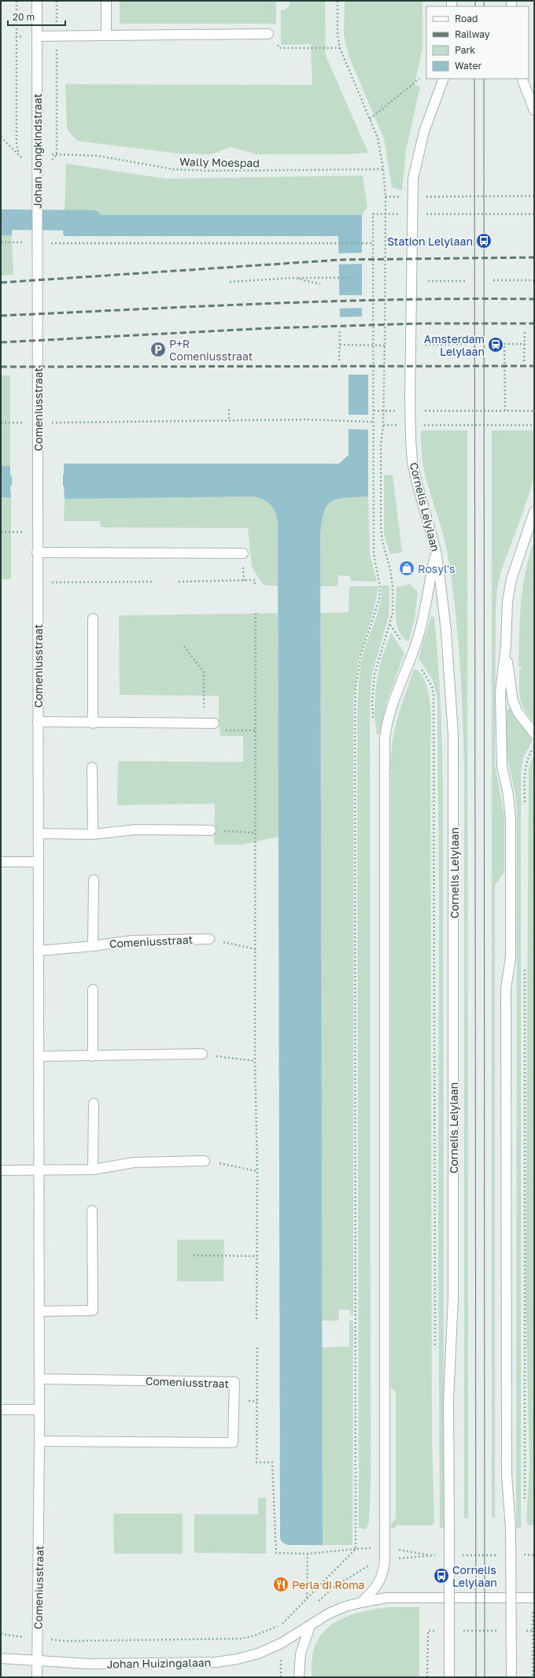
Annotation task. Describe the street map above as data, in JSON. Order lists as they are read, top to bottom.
{
  "streets": {
    "main road": [
      "Johan Jongkindstraat",
      "Comeniusstraat",
      "Cornelis Lelylaan",
      "Johan Huizingalaan"
    ],
    "path": ["Wally Moespad"]
  },
  "crossings": [
    ["Johan Jongkindstraat", "Comeniusstraat"],
    ["Comeniusstraat", "Johan Huizingalaan"]
  ],
  "places": {
    "bus stop": ["Station Lelylaan", "Cornelis Lelylaan"],
    "station": ["Amsterdam Lelylaan"],
    "parking": ["P+R Comeniusstraat"],
    "shop": ["Rosyl's"],
    "restaurant": ["Perla di Roma"]
  },
  "legend": [
    "Road",
    "Railway",
    "Park",
    "Water"
  ],
  "scale_bar": "20 m"
}
